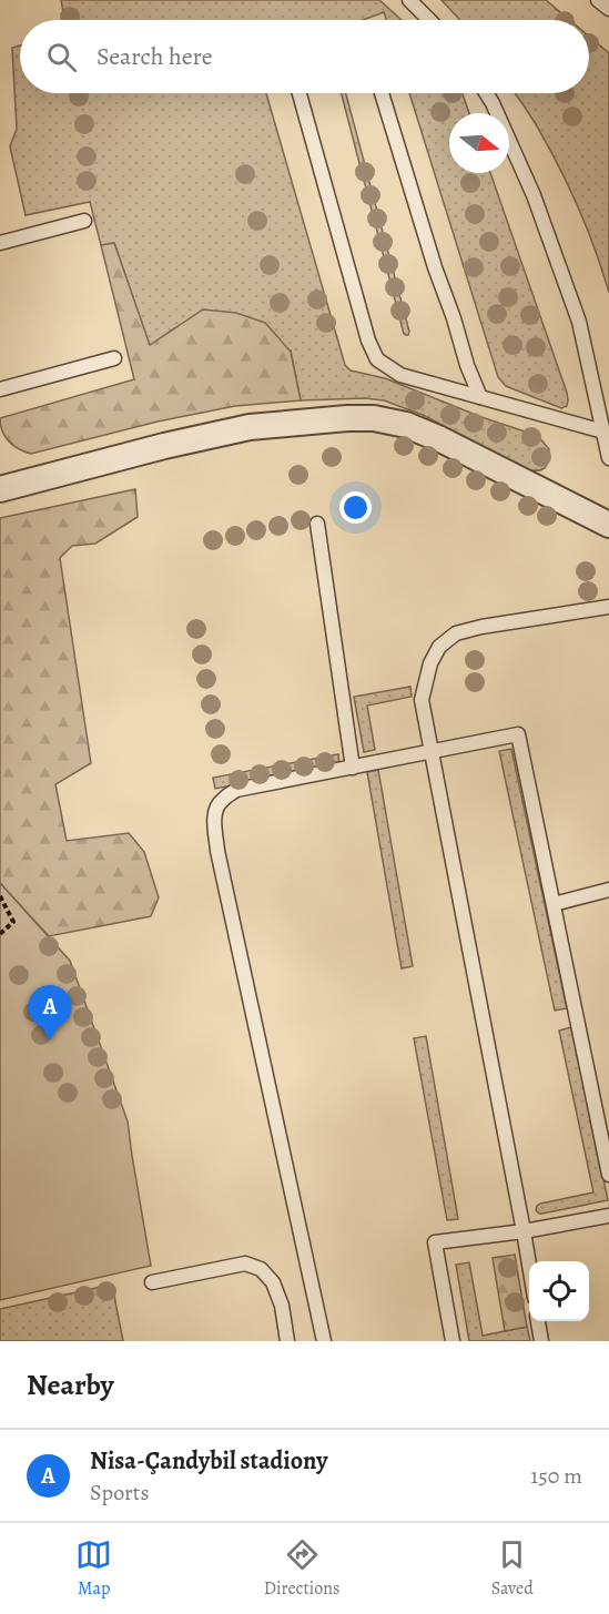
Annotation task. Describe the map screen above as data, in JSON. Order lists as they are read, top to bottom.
{
  "north": "right",
  "page": {
    "search": "Search here",
    "pins": "A",
    "heading": "Nearby",
    "list": [
      {
        "mark": "A",
        "name": "Nisa-Çandybil stadiony",
        "note": "Sports",
        "value": "150 m"
      }
    ],
    "nav": ["Map", "Directions", "Saved"]
  }
}
